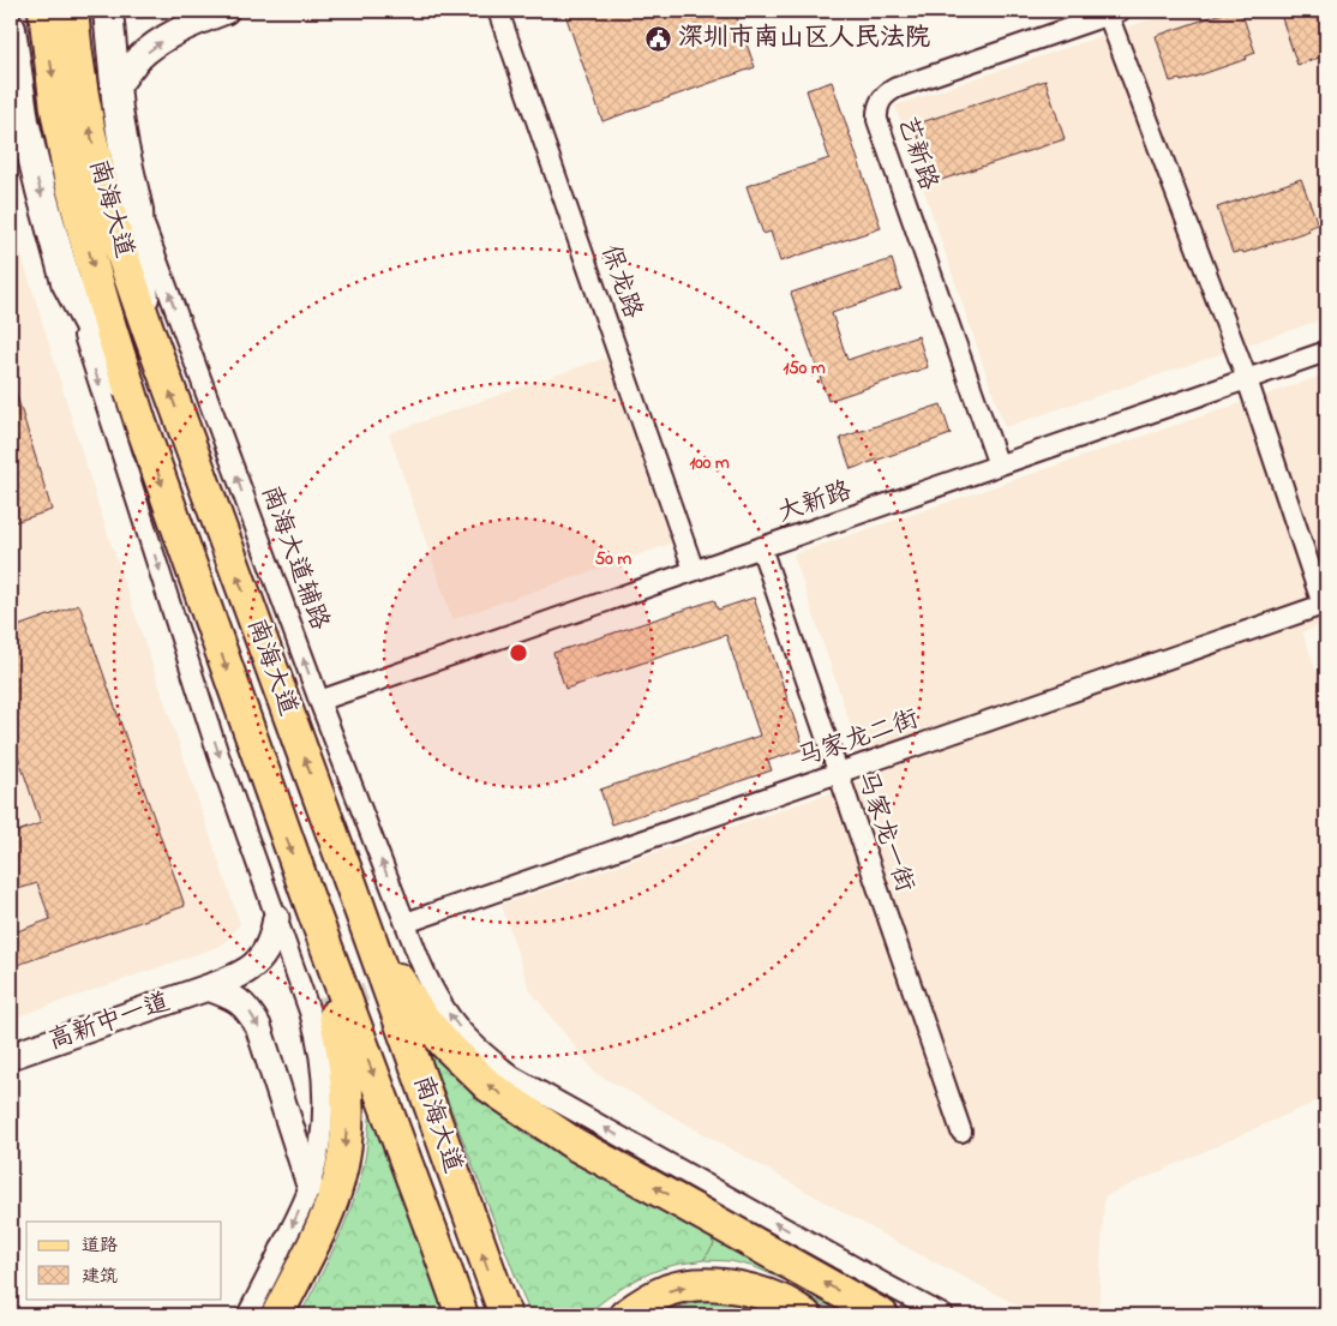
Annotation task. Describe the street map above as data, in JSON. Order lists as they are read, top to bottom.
{
  "streets": {
    "main road": ["南海大道"],
    "street": [
      "艺新路",
      "保龙路",
      "大新路",
      "南海大道辅路",
      "马家龙二街",
      "马家龙一街",
      "高新中一道"
    ]
  },
  "crossings": [
    ["艺新路", "大新路"],
    ["保龙路", "大新路"],
    ["大新路", "南海大道辅路"],
    ["大新路", "马家龙一街"],
    ["南海大道辅路", "马家龙二街"],
    ["马家龙二街", "马家龙一街"]
  ],
  "places": {
    "public building": ["深圳市南山区人民法院"]
  },
  "legend": ["道路", "建筑"],
  "rings": ["150 m", "100 m", "50 m"]
}
